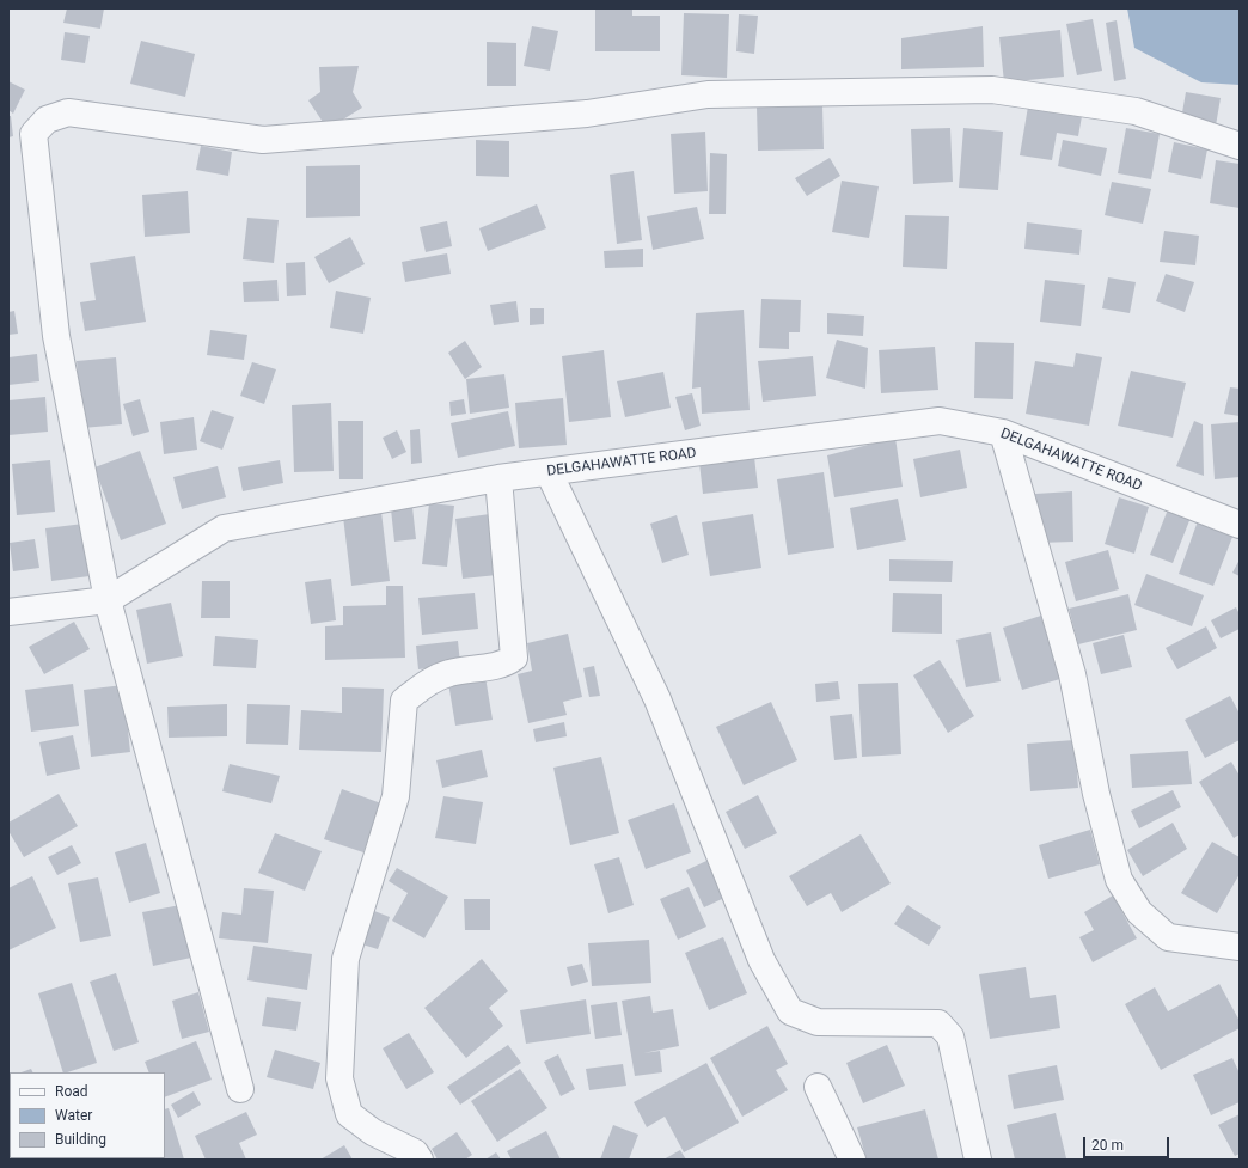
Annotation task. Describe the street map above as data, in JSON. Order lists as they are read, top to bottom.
{
  "streets": {
    "street": ["DELGAHAWATTE ROAD"]
  },
  "legend": ["Road", "Water", "Building"],
  "scale_bar": "20 m"
}
